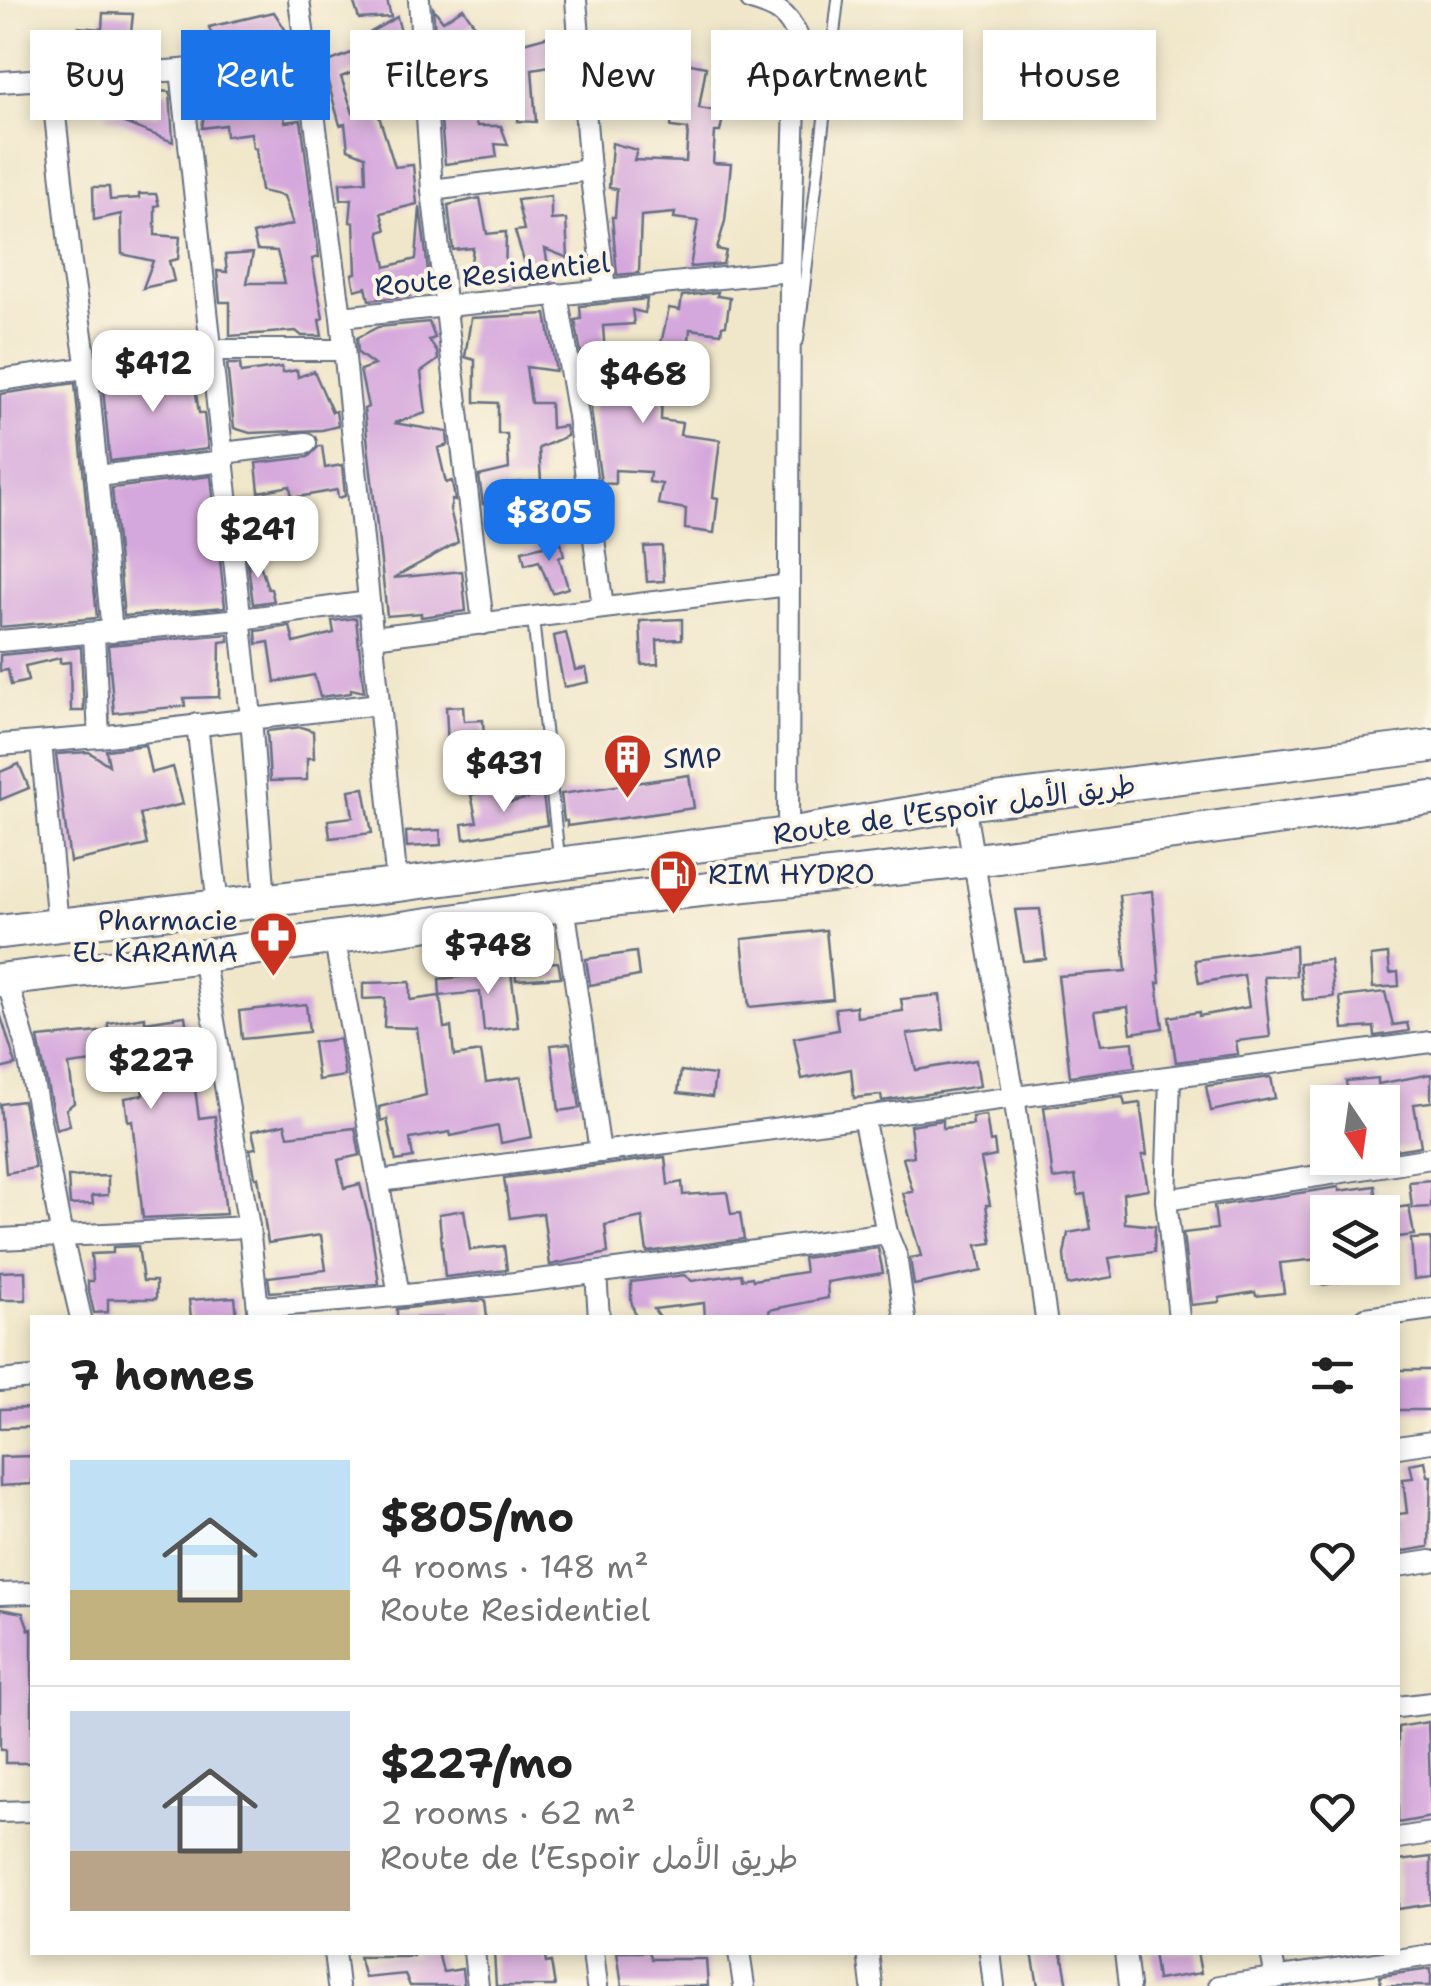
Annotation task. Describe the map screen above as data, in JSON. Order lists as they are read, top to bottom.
{
  "streets": {
    "highway": ["Route de l’Espoir طريق الأمل"],
    "street": ["Route Residentiel"]
  },
  "crossings": [
    ["Route Residentiel", "Route de l’Espoir طريق الأمل"]
  ],
  "places": {
    "building": ["SMP"],
    "fuel station": ["RIM HYDRO"],
    "pharmacy": ["Pharmacie EL KARAMA"]
  },
  "north": "bottom",
  "page": {
    "chip": [
      "Buy",
      "Rent",
      "Filters",
      "New",
      "Apartment",
      "House"
    ],
    "price": [
      "$412",
      "$468",
      "$805",
      "$241",
      "$431",
      "$748",
      "$227"
    ],
    "heading": "7 homes",
    "list": [
      {
        "name": "$805/mo",
        "note": "4 rooms · 148 m² · Route Residentiel"
      },
      {
        "name": "$227/mo",
        "note": "2 rooms · 62 m² · Route de l’Espoir طريق الأمل"
      }
    ]
  }
}
